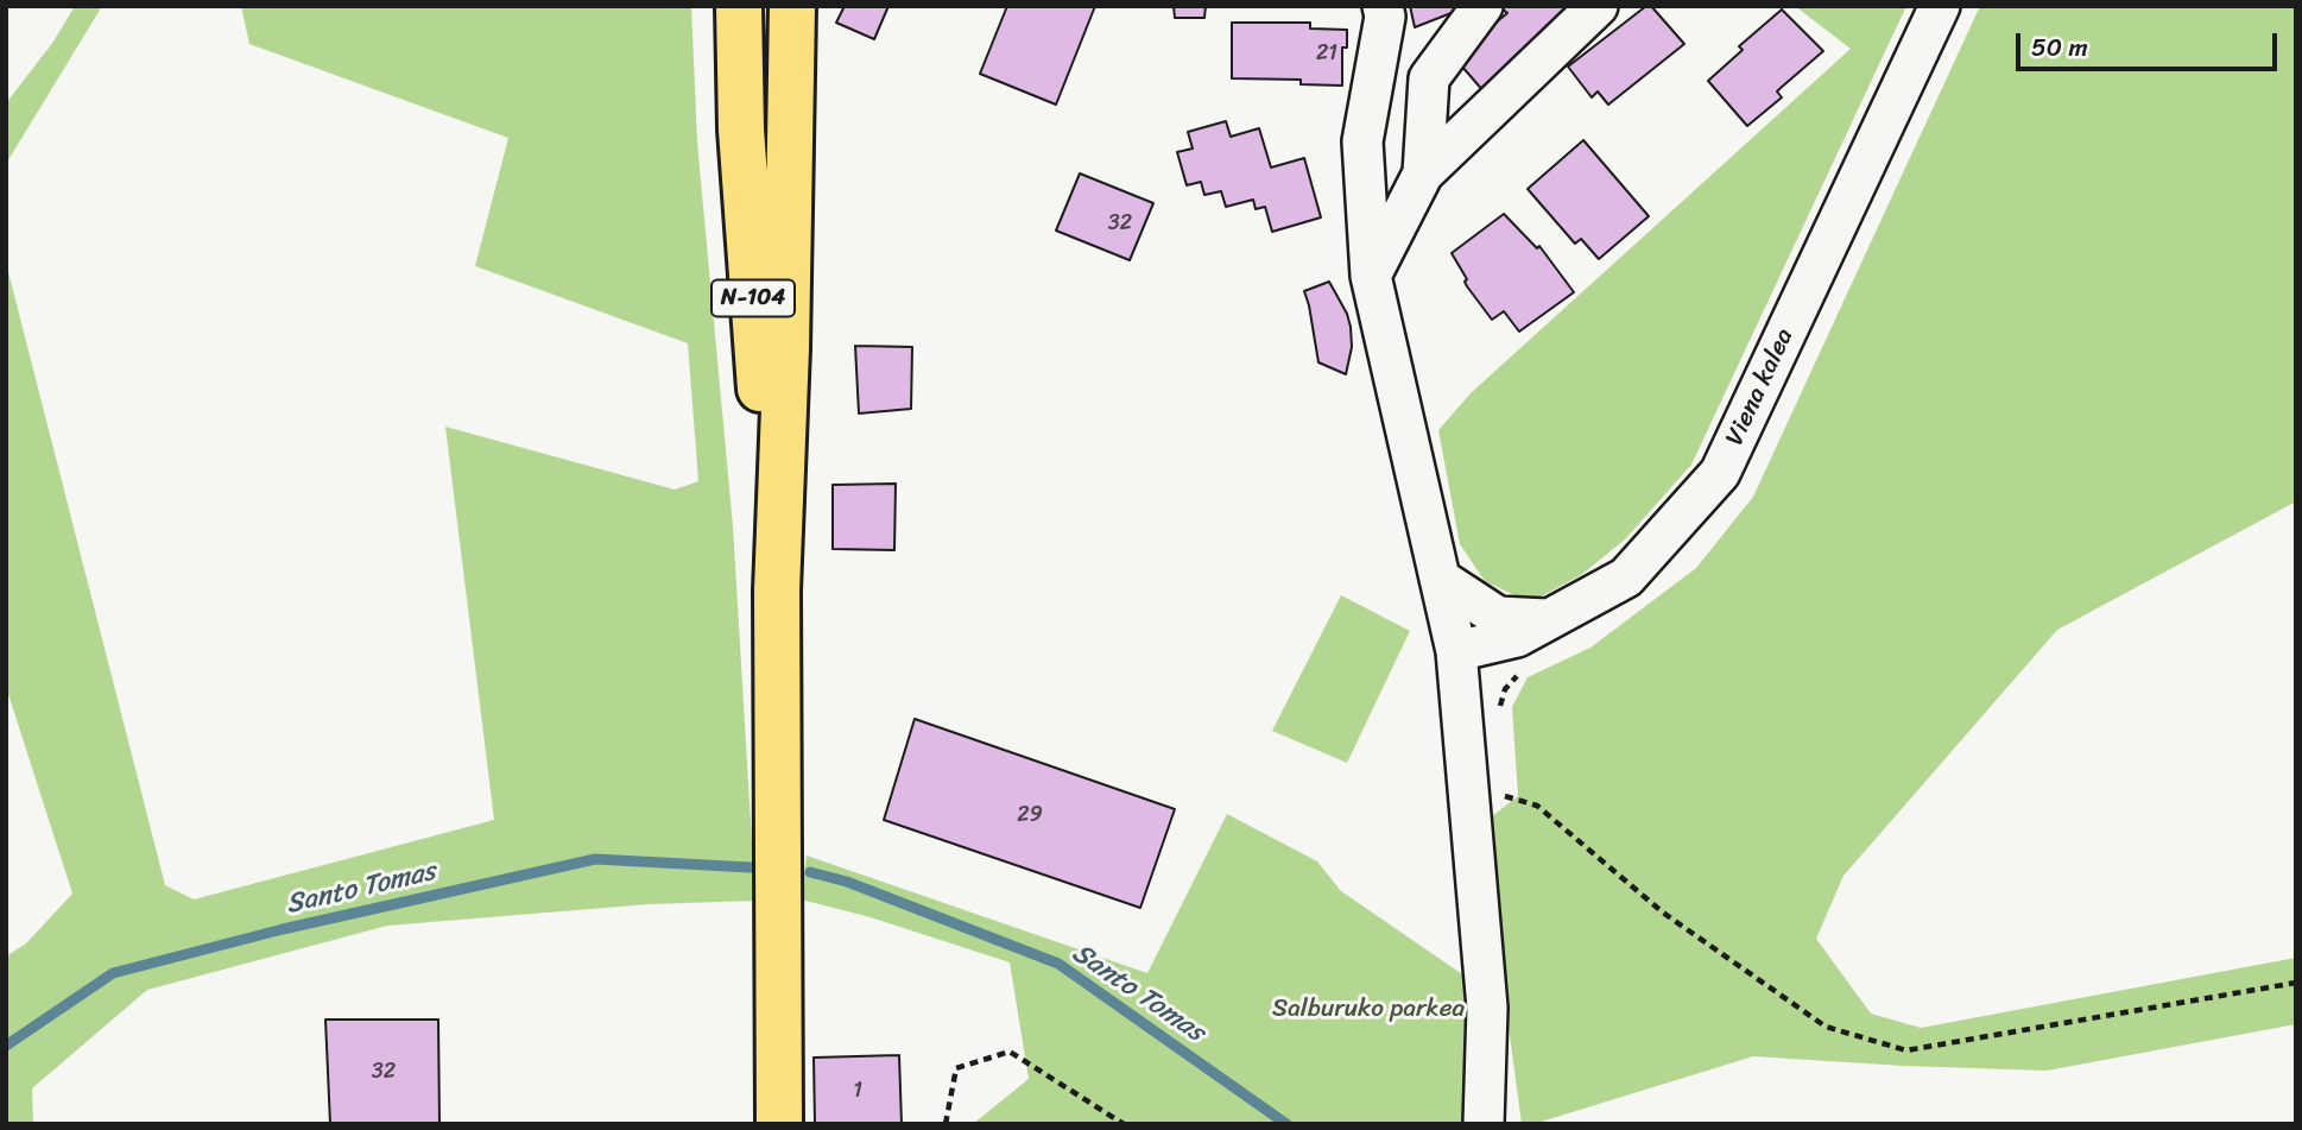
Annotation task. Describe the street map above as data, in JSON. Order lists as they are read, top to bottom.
{
  "streets": {
    "main road": ["N-104"],
    "street": ["Viena kalea"]
  },
  "water": ["Santo Tomas"],
  "parks": ["Salburuko parkea"],
  "house_numbers": [
    "21",
    "32",
    "29",
    "32",
    "1"
  ],
  "scale_bar": "50 m"
}
